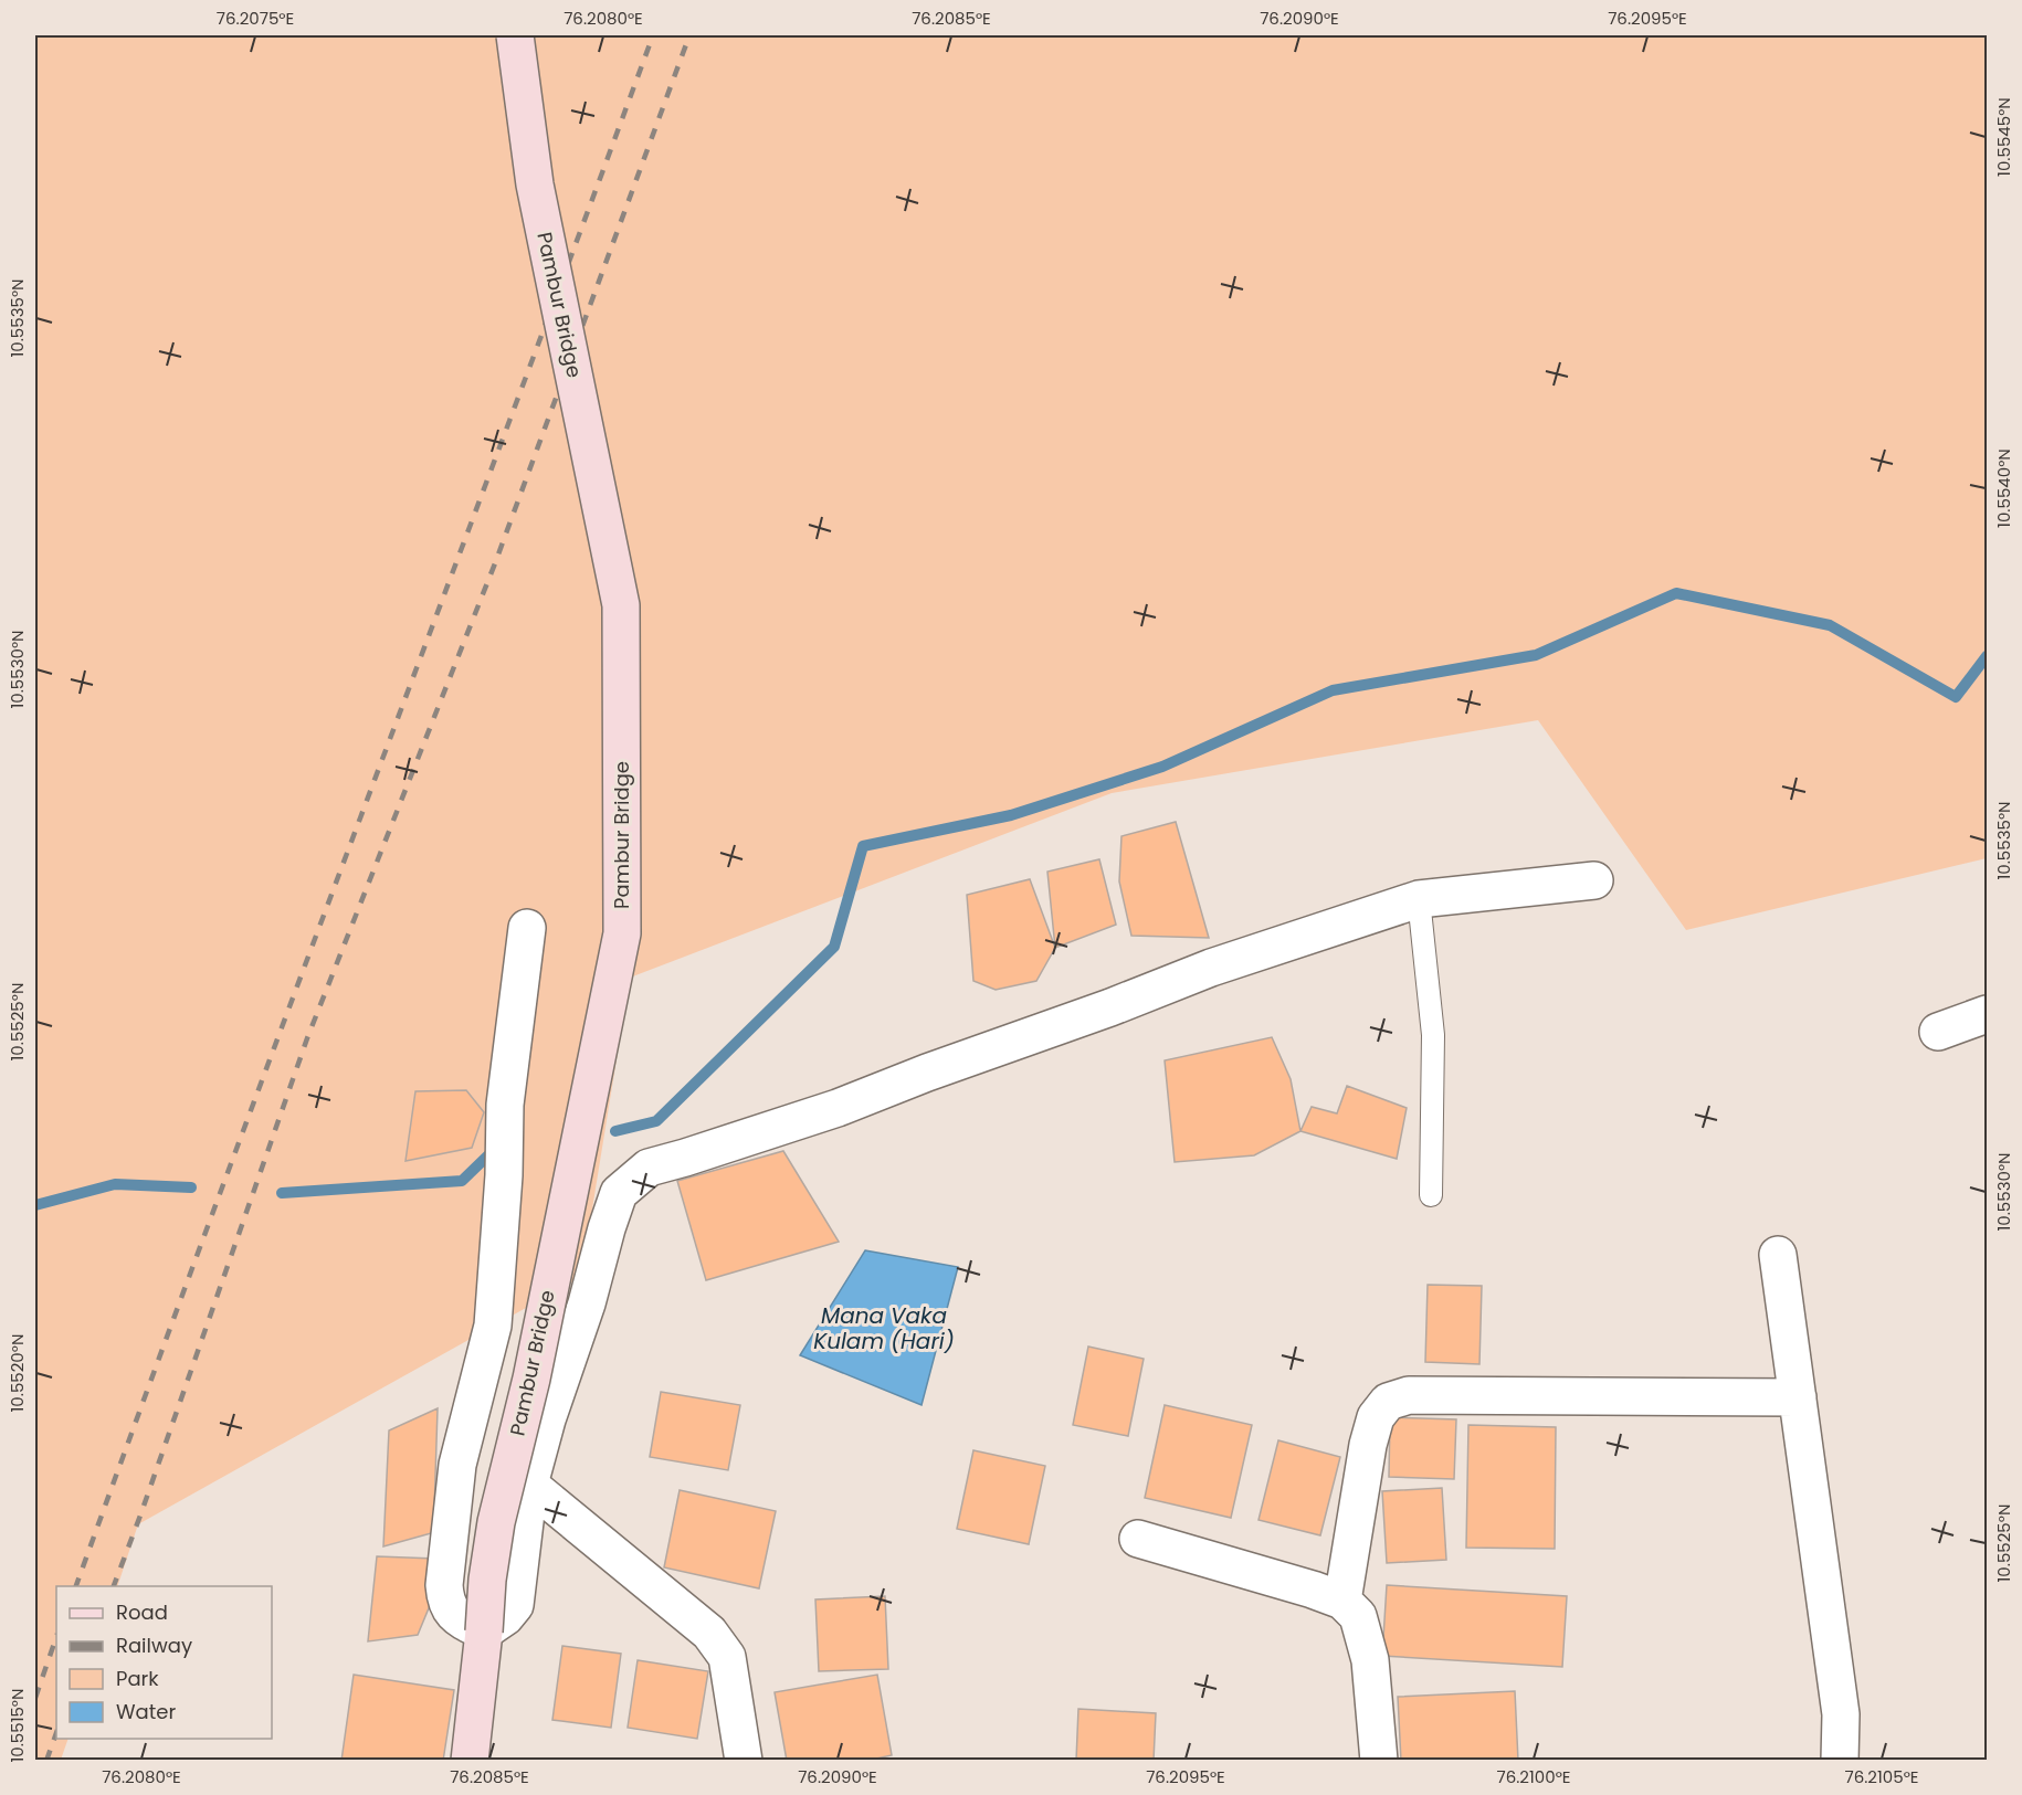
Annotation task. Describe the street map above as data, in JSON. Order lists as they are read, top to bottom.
{
  "streets": {
    "main road": ["Pambur Bridge"]
  },
  "water": ["Mana Vaka Kulam (Hari)"],
  "legend": [
    "Road",
    "Railway",
    "Park",
    "Water"
  ],
  "coordinates": [
    "76.2075°E",
    "76.2080°E",
    "76.2085°E",
    "76.2090°E",
    "76.2095°E",
    "10.5545°N",
    "10.5535°N",
    "10.5540°N",
    "10.5530°N",
    "10.5525°N",
    "10.5520°N",
    "10.5515°N",
    "76.2100°E",
    "76.2105°E"
  ]
}
